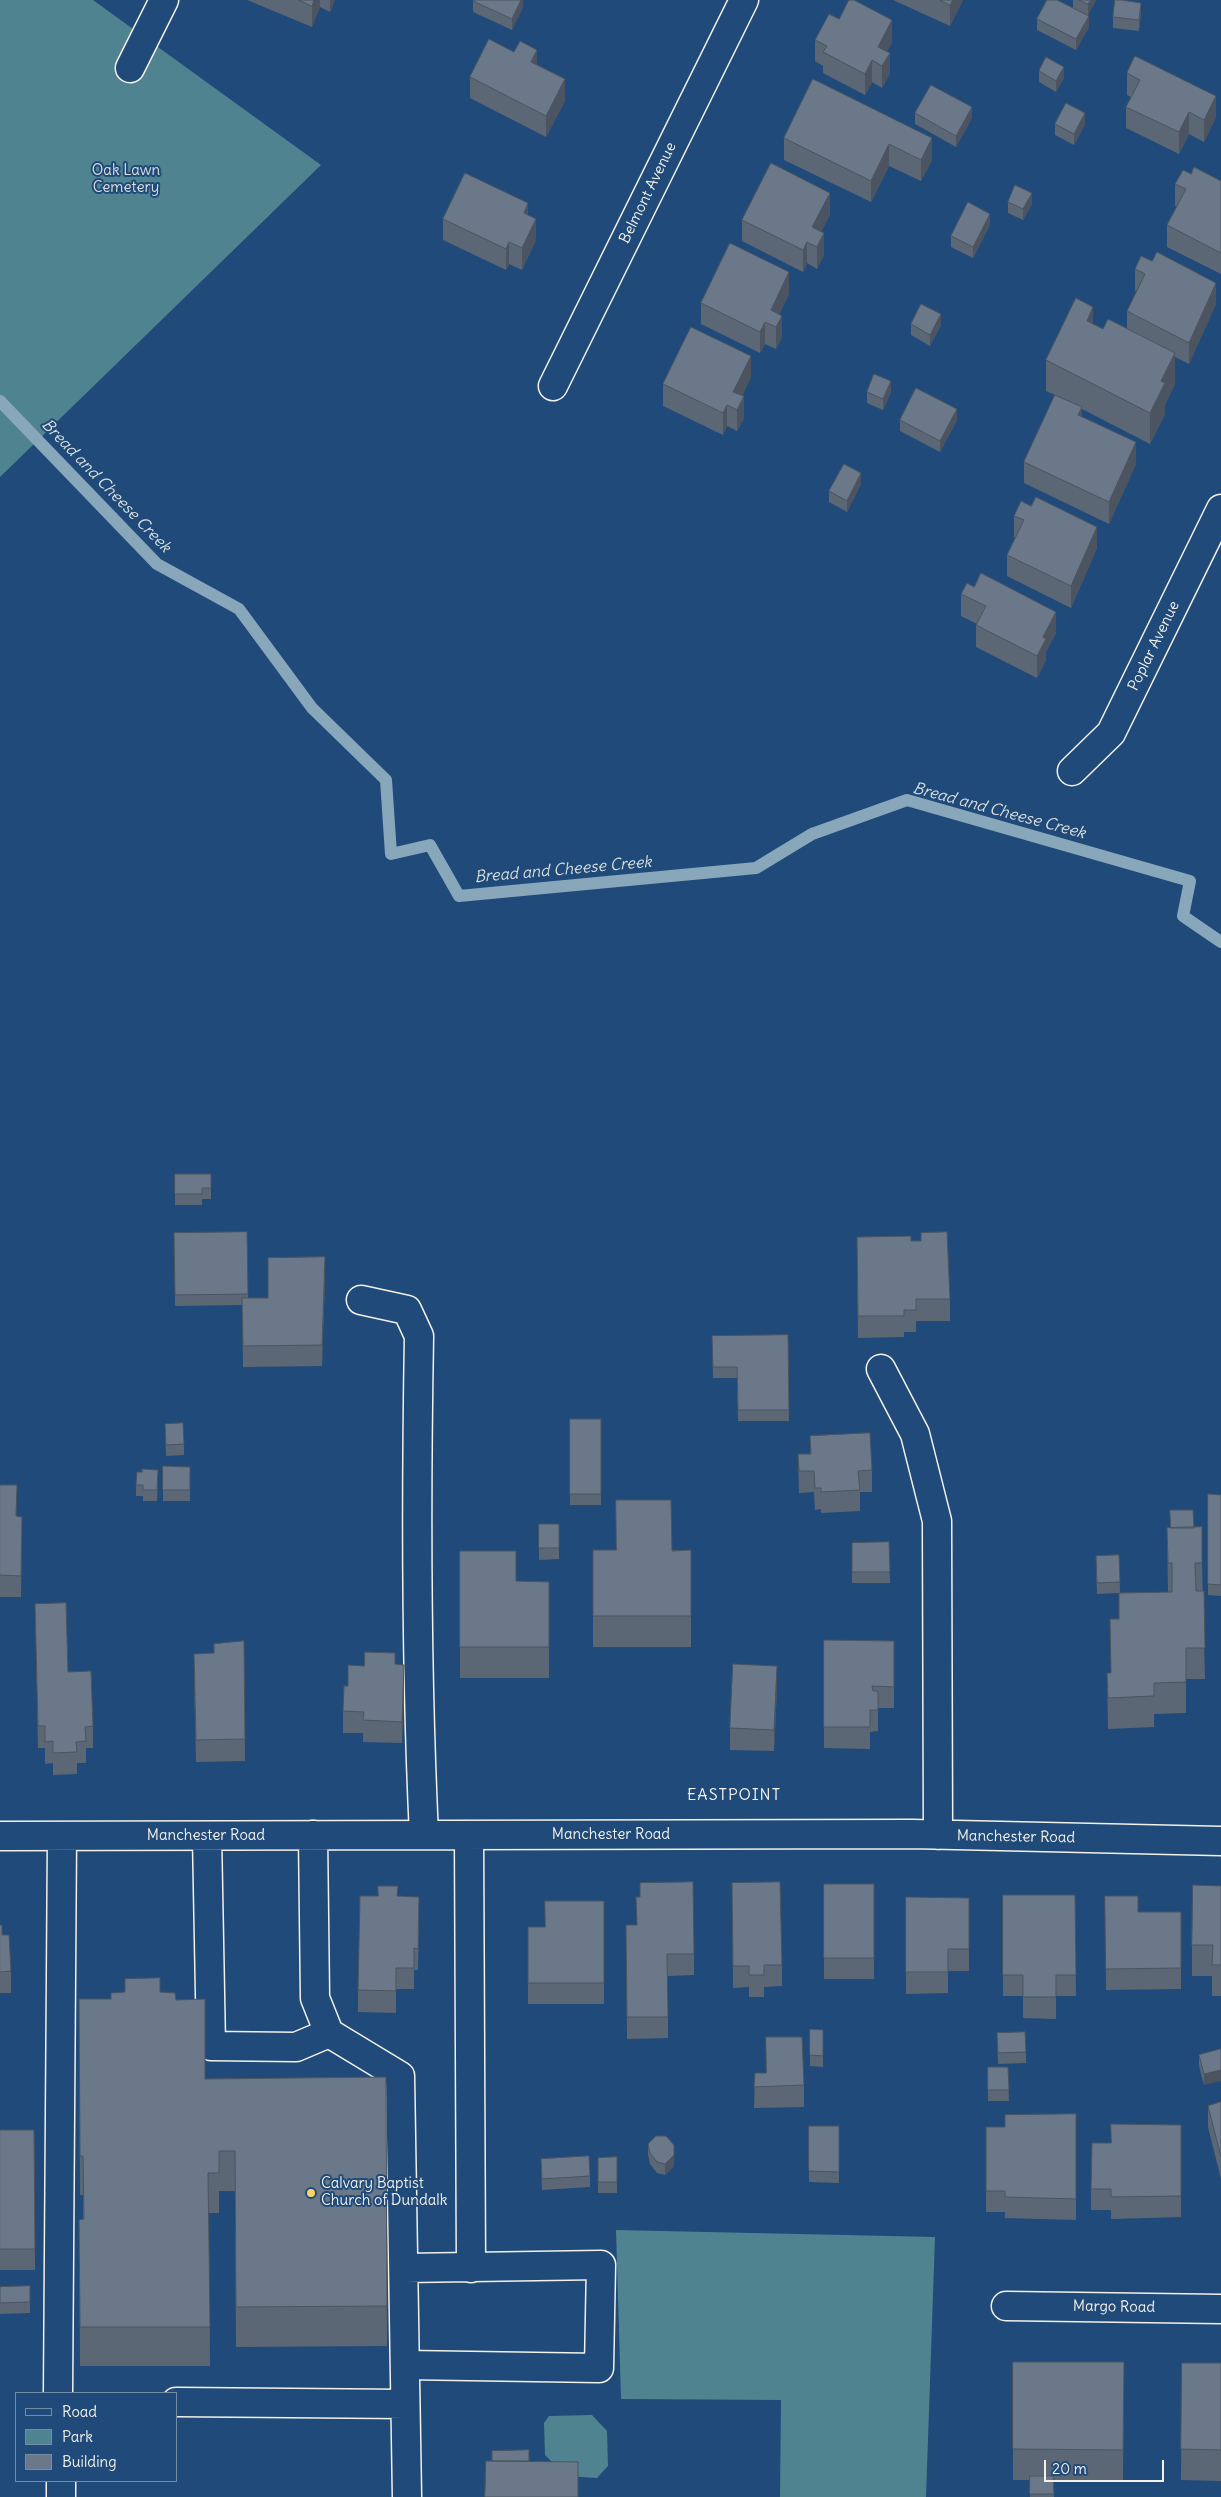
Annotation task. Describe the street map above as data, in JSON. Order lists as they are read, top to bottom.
{
  "streets": {
    "street": [
      "Belmont Avenue",
      "Poplar Avenue",
      "Manchester Road",
      "Margo Road"
    ]
  },
  "districts": ["EASTPOINT"],
  "water": ["Bread and Cheese Creek"],
  "parks": ["Oak Lawn Cemetery"],
  "places": ["Calvary Baptist Church of Dundalk"],
  "legend": ["Road", "Park", "Building"],
  "scale_bar": "20 m"
}
